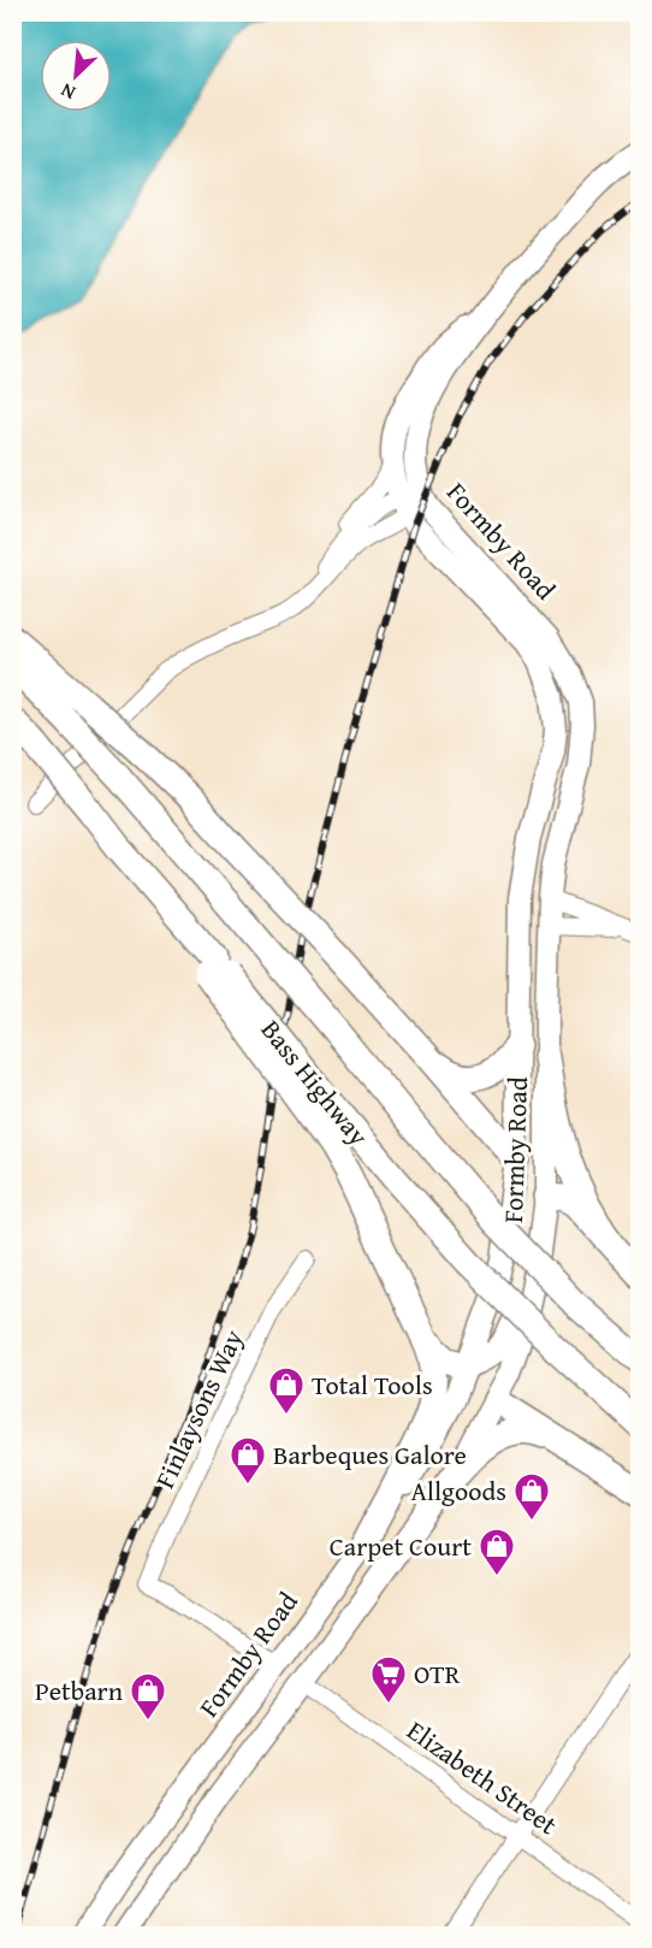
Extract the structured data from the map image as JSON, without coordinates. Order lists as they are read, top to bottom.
{
  "streets": {
    "highway": ["Bass Highway"],
    "main road": ["Formby Road", "Elizabeth Street"],
    "street": ["Finlaysons Way"]
  },
  "crossings": [
    ["Formby Road", "Elizabeth Street"],
    ["Finlaysons Way", "Elizabeth Street"]
  ],
  "places": {
    "shop": [
      "Total Tools",
      "Barbeques Galore",
      "Allgoods",
      "Carpet Court",
      "Petbarn"
    ],
    "supermarket": ["OTR"]
  },
  "north": "bottom left"
}
